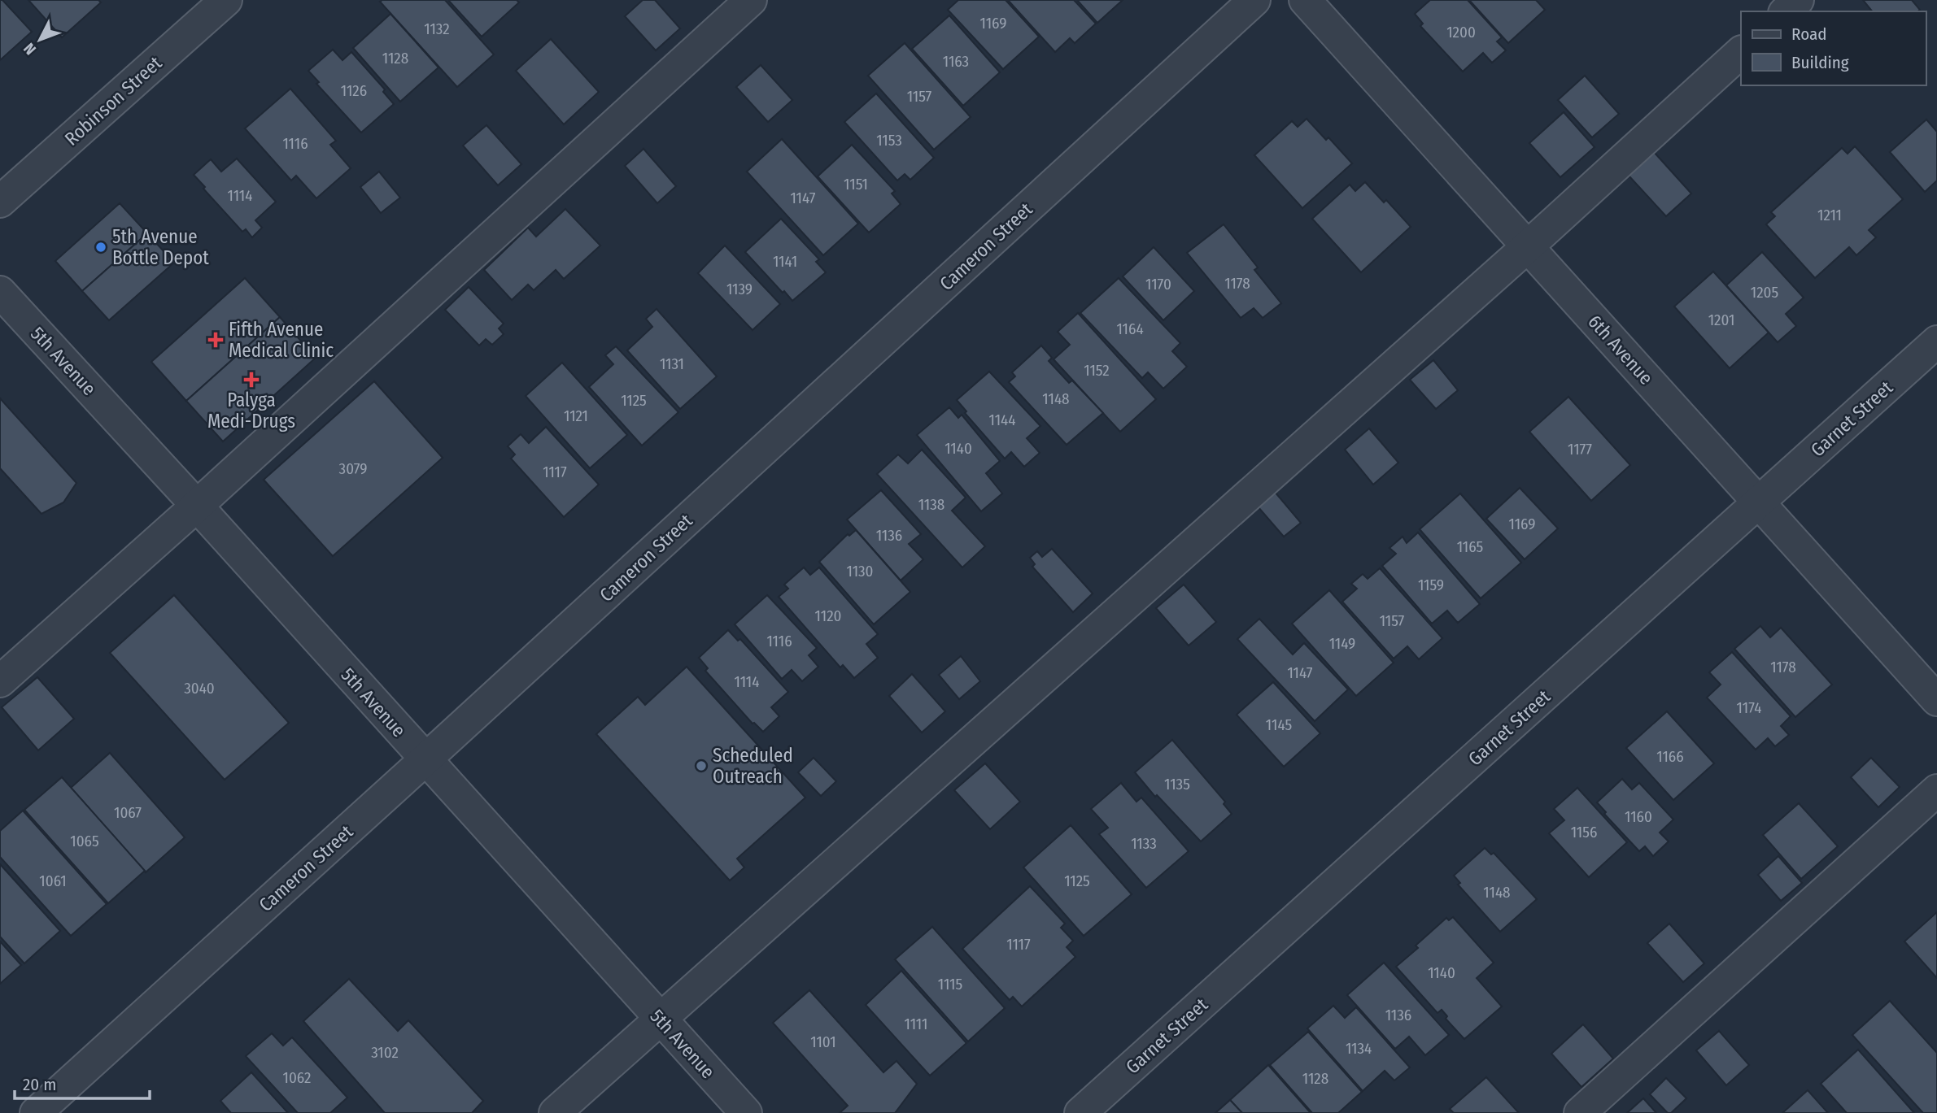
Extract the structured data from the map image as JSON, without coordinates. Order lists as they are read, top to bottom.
{
  "streets": {
    "street": [
      "Robinson Street",
      "Cameron Street",
      "6th Avenue",
      "5th Avenue",
      "Garnet Street"
    ]
  },
  "crossings": [
    ["Cameron Street", "5th Avenue"],
    ["6th Avenue", "Garnet Street"]
  ],
  "places": {
    "other": ["5th Avenue Bottle Depot", "Scheduled Outreach"],
    "health": ["Fifth Avenue Medical Clinic", "Palyga Medi-Drugs"]
  },
  "house_numbers": [
    "1169",
    "1132",
    "1200",
    "1128",
    "1163",
    "1126",
    "1157",
    "1153",
    "1116",
    "1151",
    "1114",
    "1147",
    "1211",
    "1141",
    "1178",
    "1170",
    "1139",
    "1205",
    "1201",
    "1164",
    "1131",
    "1152",
    "1148",
    "1125",
    "1121",
    "1144",
    "1140",
    "1177",
    "3079",
    "1117",
    "1138",
    "1169",
    "1136",
    "1165",
    "1130",
    "1159",
    "1120",
    "1157",
    "1116",
    "1149",
    "1178",
    "1147",
    "1114",
    "3040",
    "1174",
    "1145",
    "1166",
    "1135",
    "1067",
    "1160",
    "1156",
    "1065",
    "1133",
    "1061",
    "1125",
    "1148",
    "1117",
    "1140",
    "1115",
    "1136",
    "1111",
    "1101",
    "1134",
    "3102",
    "1062",
    "1128"
  ],
  "legend": ["Road", "Building"],
  "scale_bar": "20 m",
  "north": "bottom left"
}
